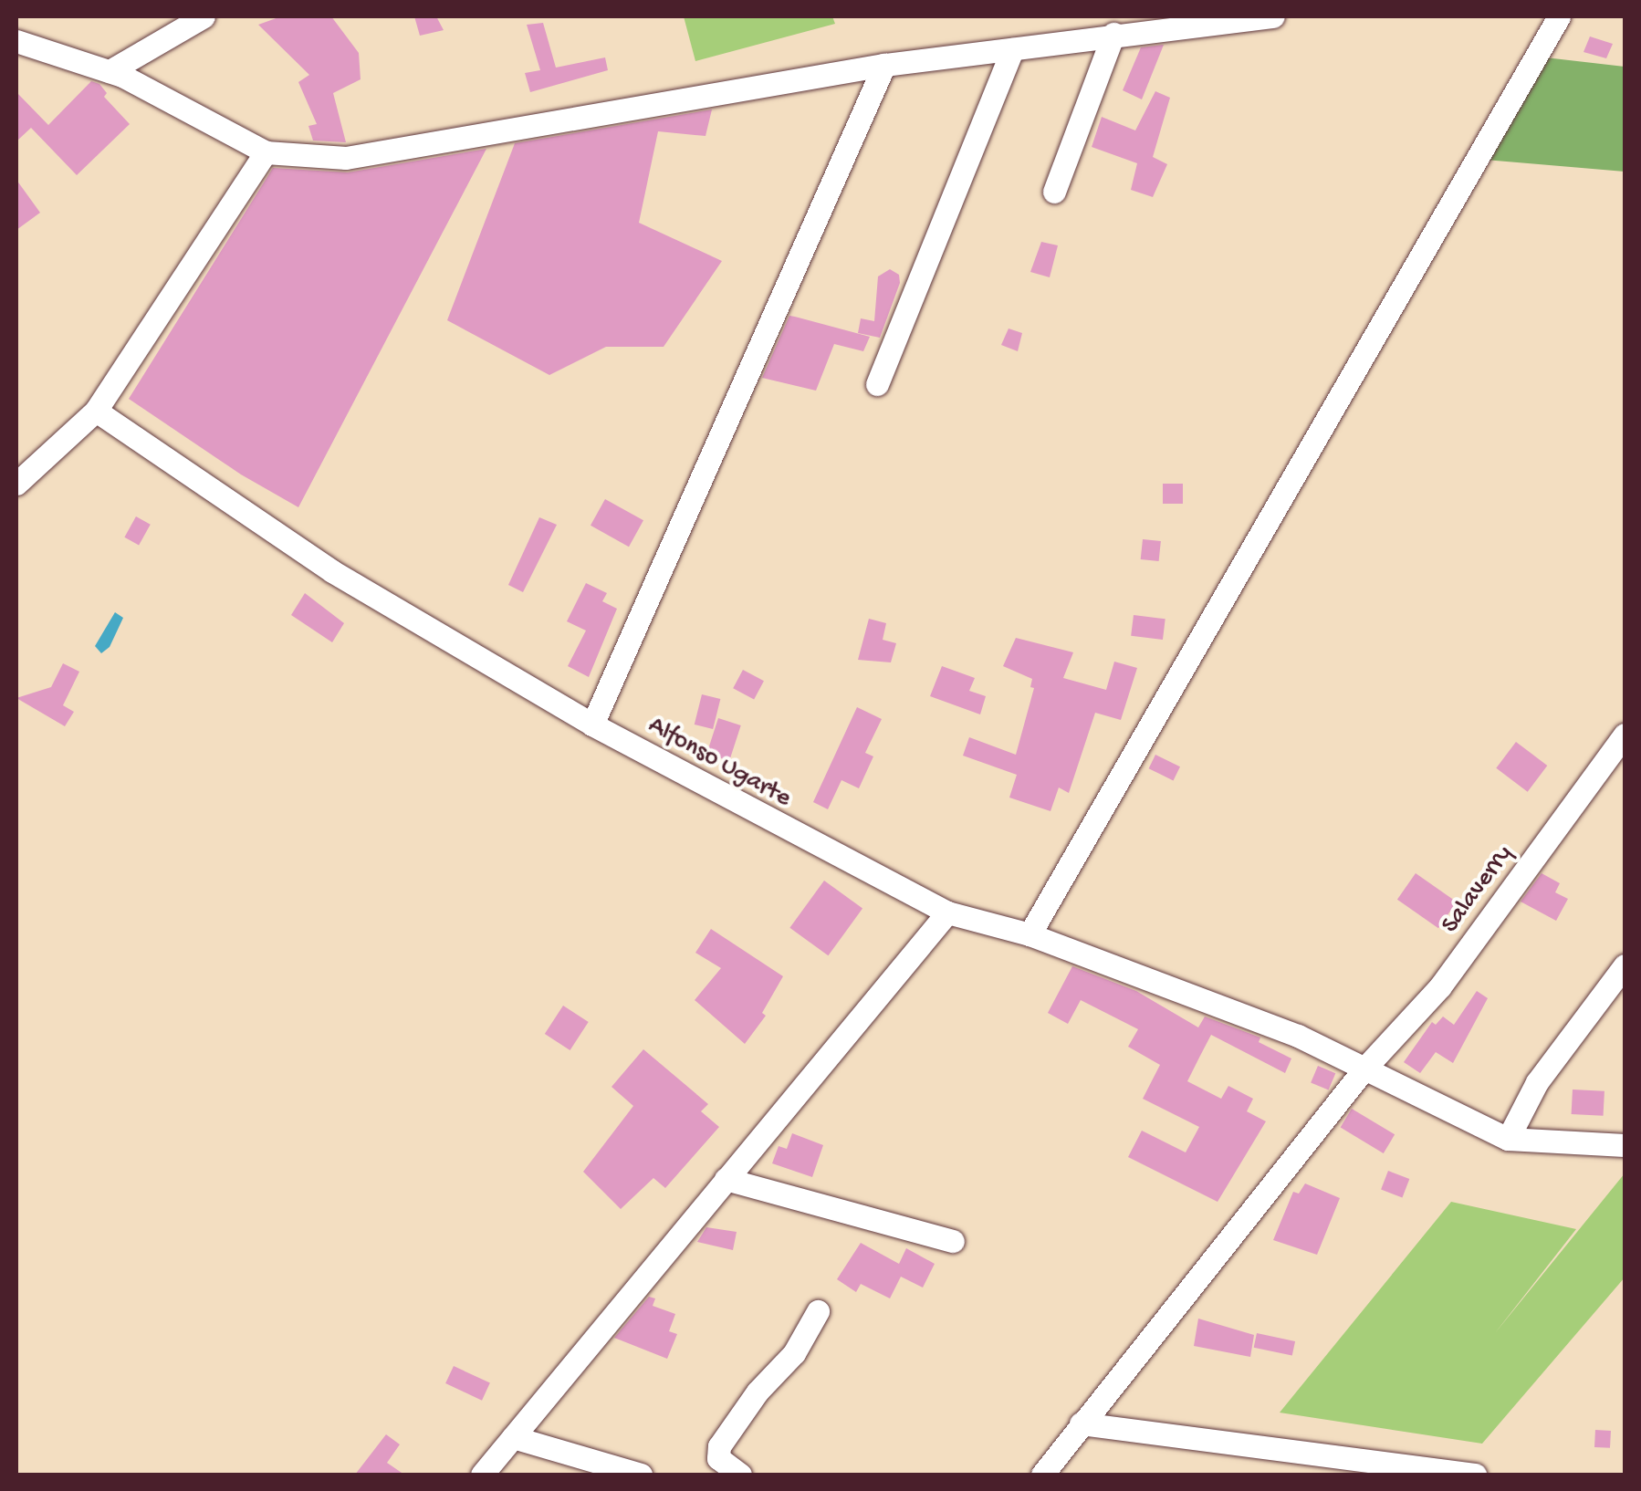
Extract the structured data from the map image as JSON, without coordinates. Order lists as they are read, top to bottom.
{
  "streets": {
    "street": ["Alfonso Ugarte", "Salaverry"]
  },
  "crossings": [
    ["Alfonso Ugarte", "Salaverry"]
  ]
}
